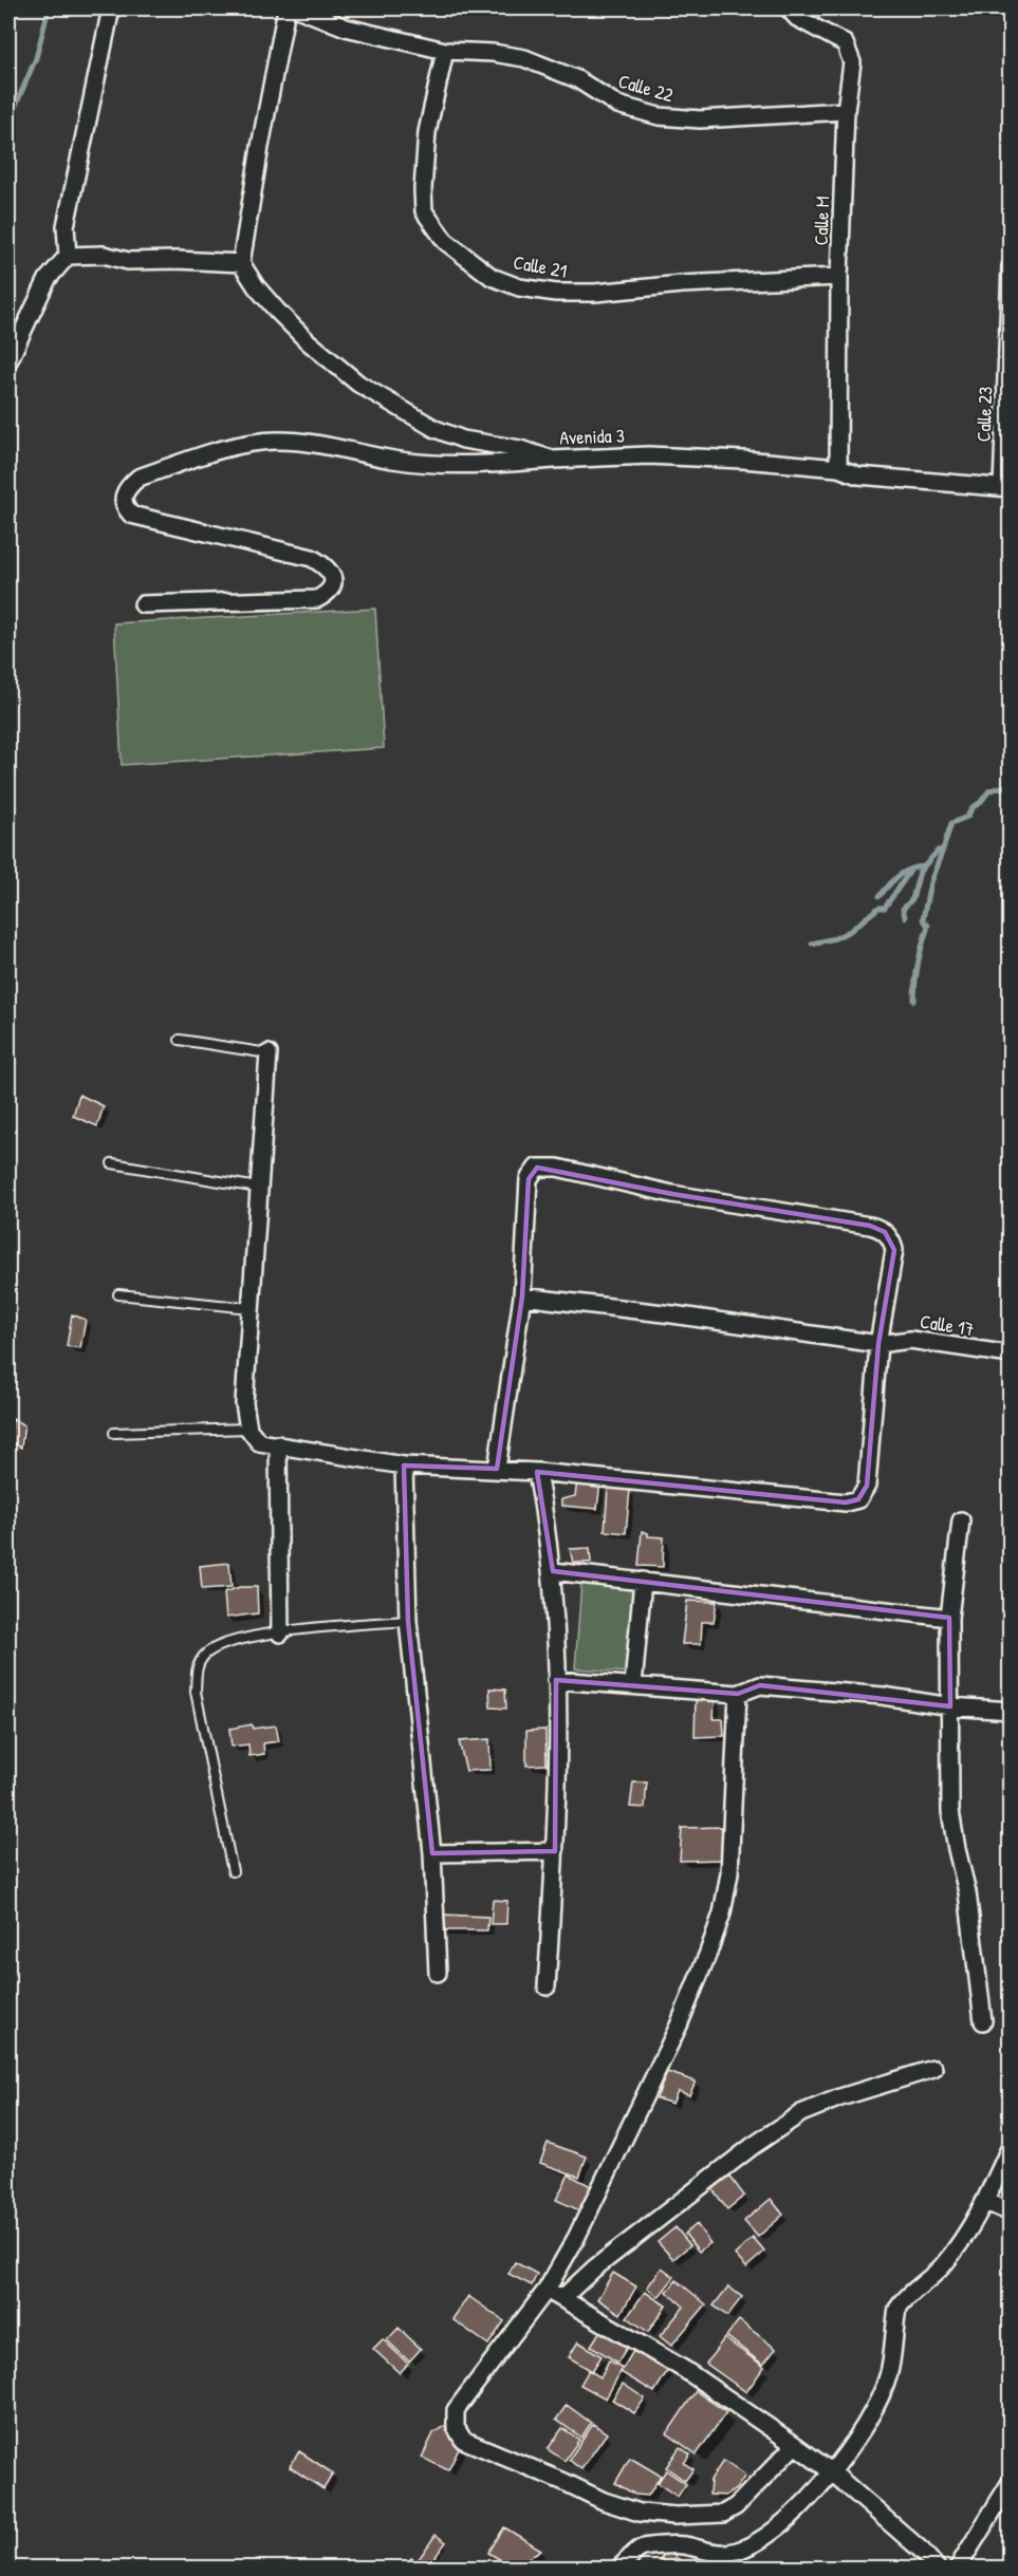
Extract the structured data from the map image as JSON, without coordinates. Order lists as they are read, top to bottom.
{
  "streets": {
    "street": [
      "Calle 22",
      "Calle M",
      "Calle 21",
      "Calle 23",
      "Avenida 3",
      "Calle 17"
    ]
  },
  "crossings": [
    ["Calle 22", "Calle M"],
    ["Calle 22", "Calle 21"],
    ["Calle M", "Calle 21"],
    ["Calle M", "Avenida 3"],
    ["Calle 23", "Avenida 3"]
  ]
}
